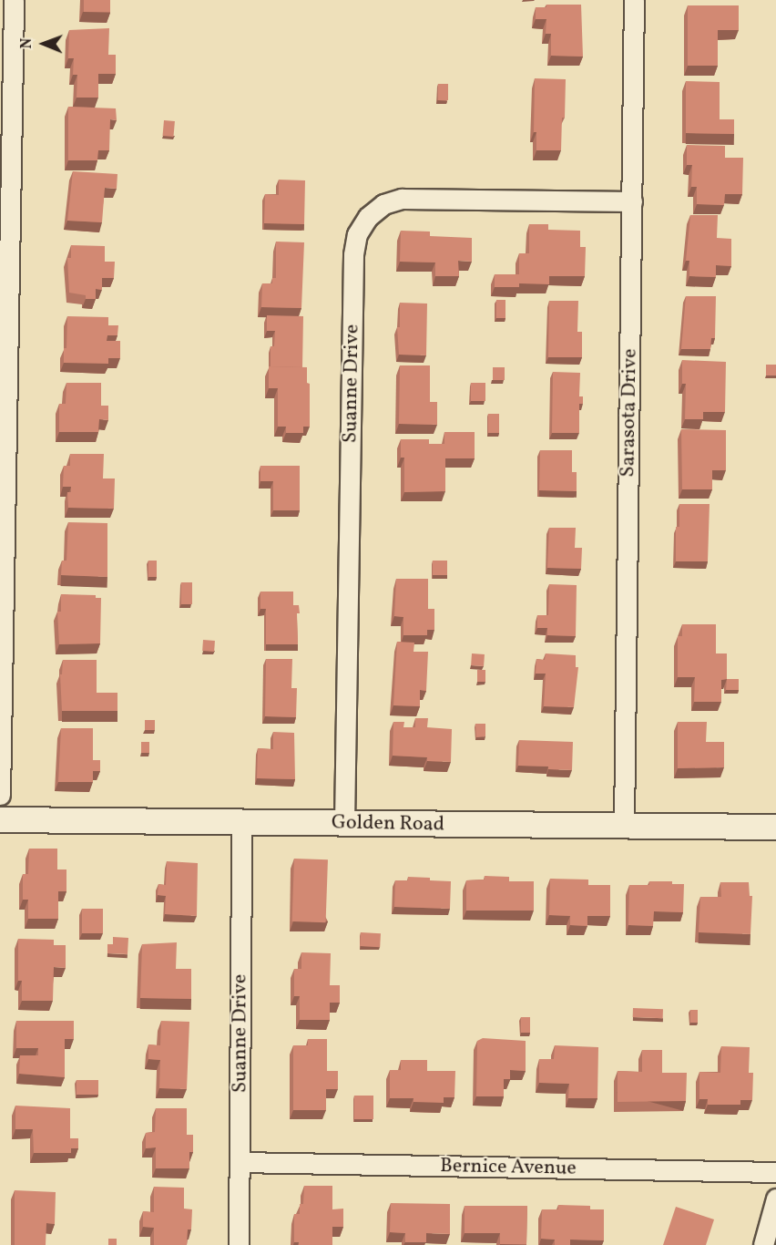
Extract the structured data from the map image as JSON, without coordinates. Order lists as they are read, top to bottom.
{
  "streets": {
    "street": [
      "Suanne Drive",
      "Sarasota Drive",
      "Golden Road",
      "Bernice Avenue"
    ]
  },
  "crossings": [
    ["Suanne Drive", "Sarasota Drive"],
    ["Suanne Drive", "Golden Road"],
    ["Suanne Drive", "Bernice Avenue"],
    ["Sarasota Drive", "Golden Road"]
  ],
  "north": "left"
}
